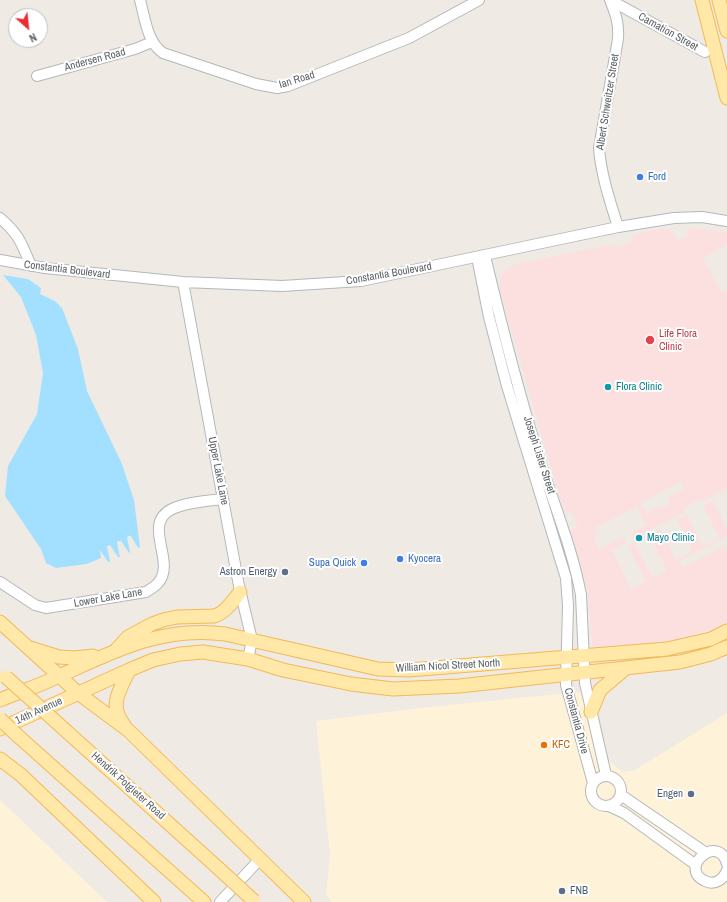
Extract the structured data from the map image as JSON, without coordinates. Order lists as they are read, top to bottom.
{
  "streets": {
    "main road": ["William Nicol Street North", "14th Avenue", "Hendrik Potgieter Road"],
    "street": [
      "Carnation Street",
      "Andersen Road",
      "Ian Road",
      "Albert Schweitzer Street",
      "Constantia Boulevard",
      "Joseph Lister Street",
      "Upper Lake Lane",
      "Lower Lake Lane",
      "Constantia Drive"
    ]
  },
  "crossings": [
    ["Carnation Street", "Albert Schweitzer Street"],
    ["Andersen Road", "Ian Road"],
    ["Albert Schweitzer Street", "Constantia Boulevard"],
    ["Constantia Boulevard", "Joseph Lister Street"],
    ["Constantia Boulevard", "Upper Lake Lane"],
    ["Joseph Lister Street", "William Nicol Street North"],
    ["Joseph Lister Street", "Constantia Drive"],
    ["Upper Lake Lane", "Lower Lake Lane"],
    ["Upper Lake Lane", "William Nicol Street North"],
    ["William Nicol Street North", "14th Avenue"],
    ["William Nicol Street North", "Constantia Drive"]
  ],
  "places": [
    "Ford",
    "Life Flora Clinic",
    "Flora Clinic",
    "Mayo Clinic",
    "Kyocera",
    "Supa Quick",
    "Astron Energy",
    "KFC",
    "Engen",
    "FNB"
  ],
  "north": "bottom right"
}
